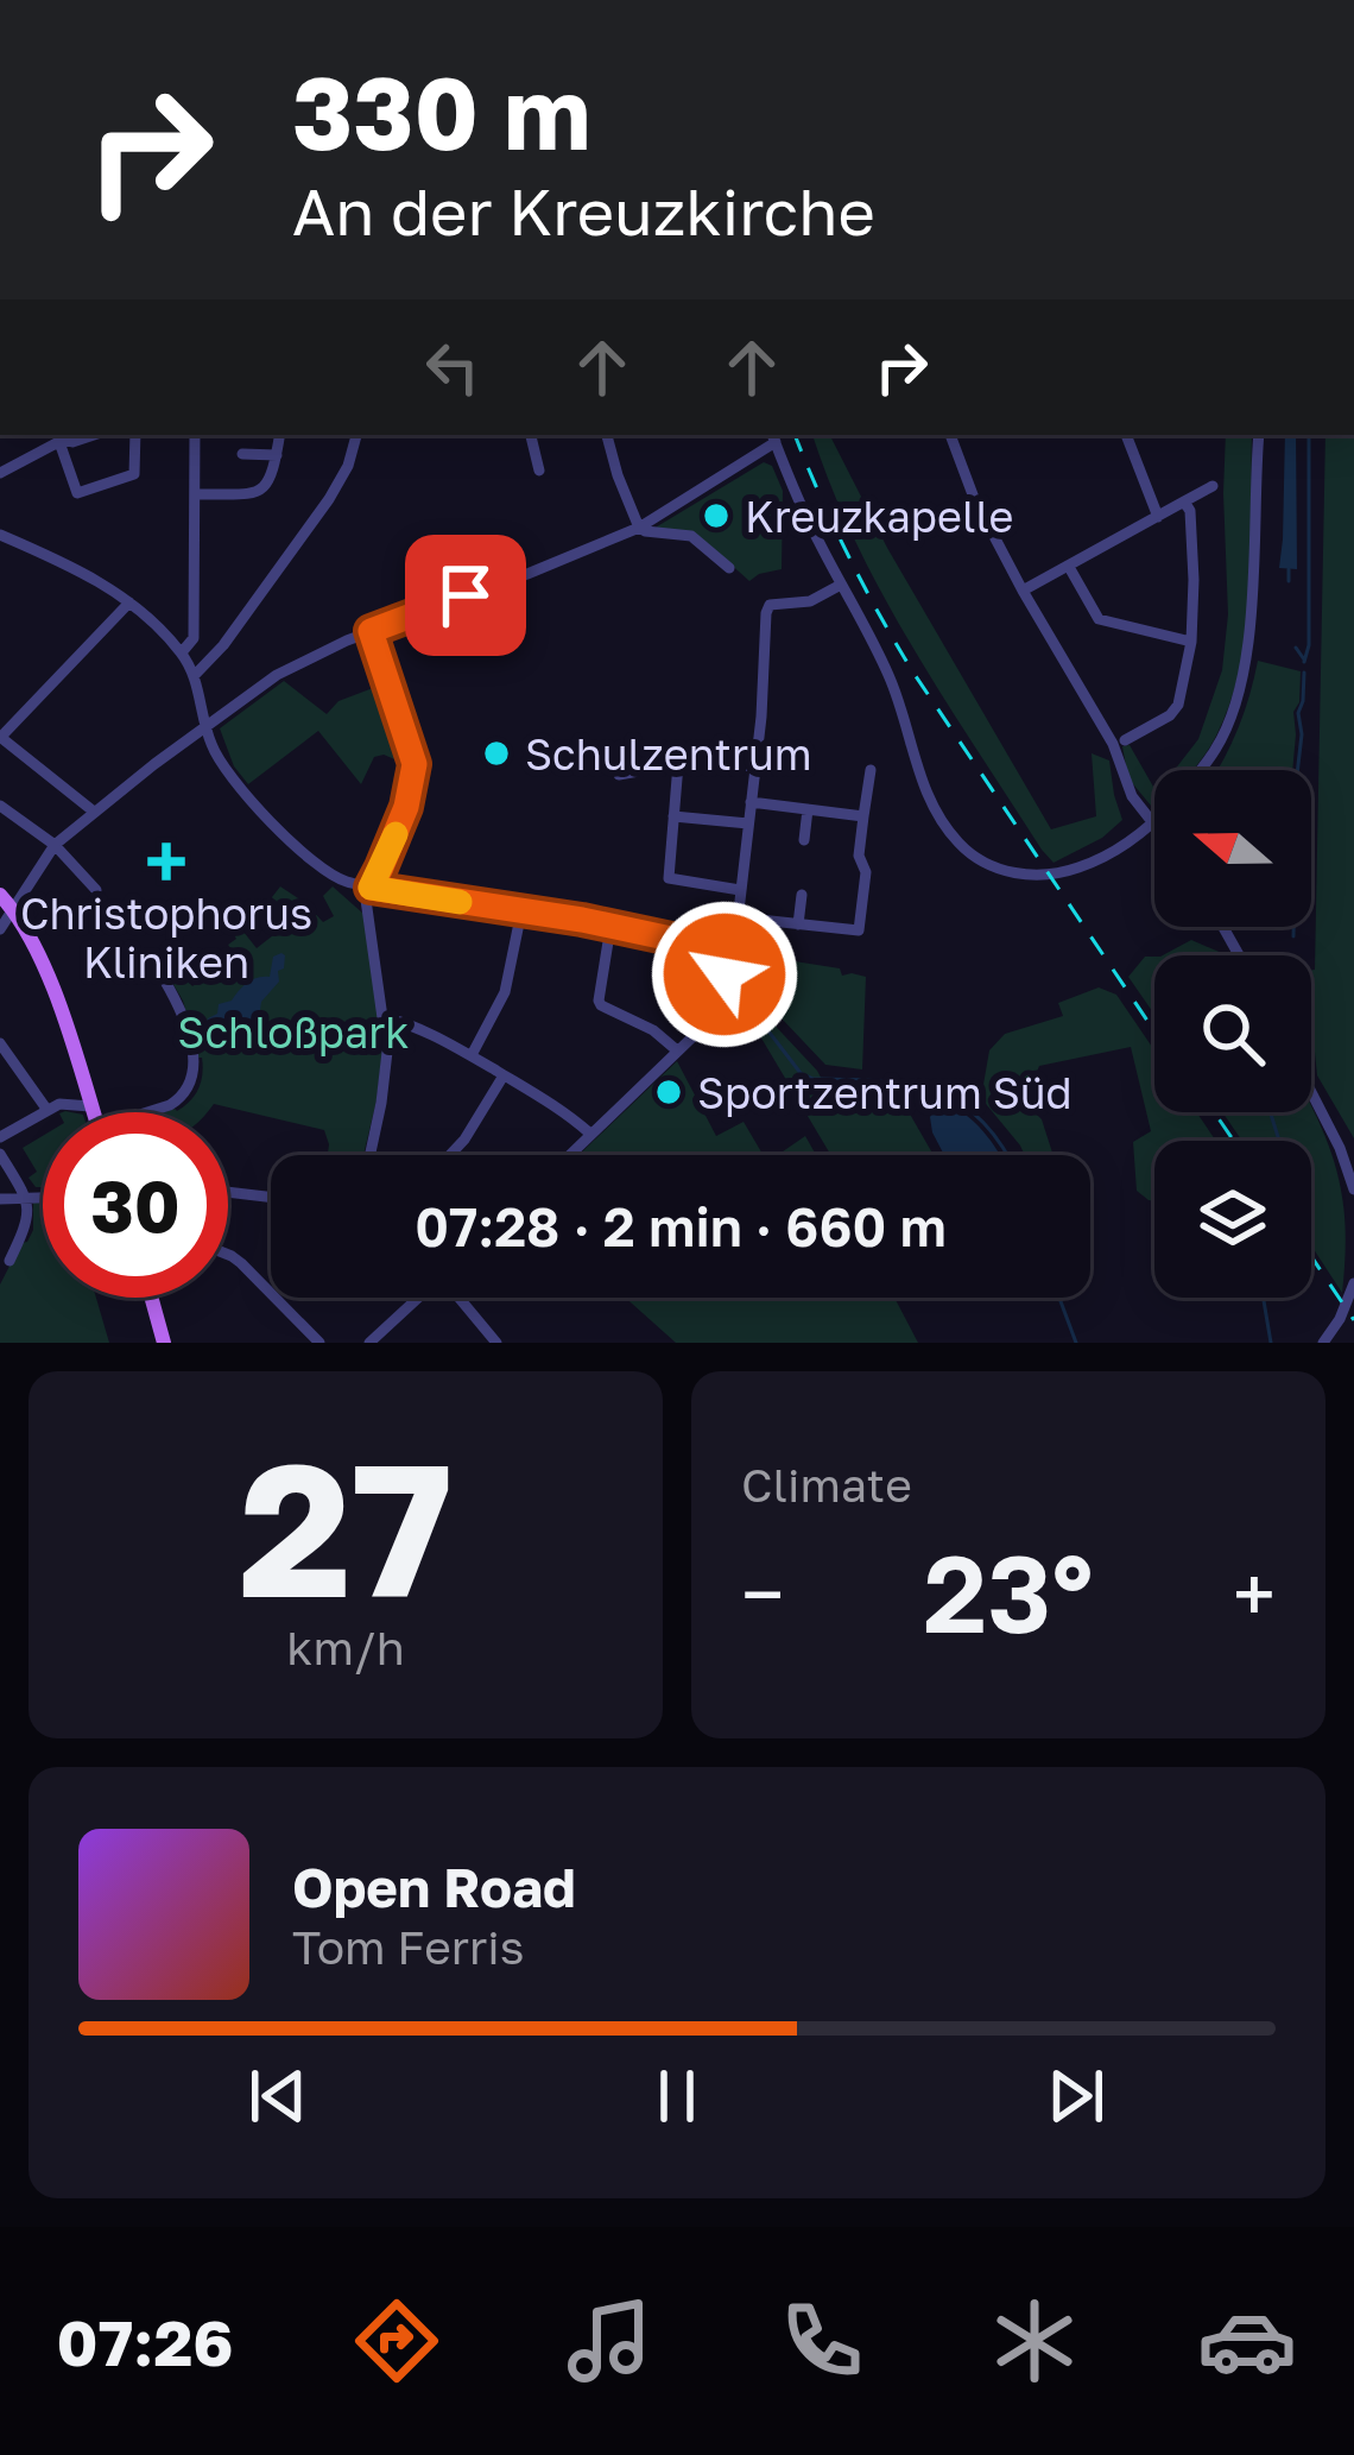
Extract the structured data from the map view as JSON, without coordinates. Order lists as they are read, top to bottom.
{
  "parks": ["Schloßpark"],
  "places": {
    "other": ["Kreuzkapelle", "Schulzentrum", "Sportzentrum Süd"],
    "health": ["Christophorus Kliniken"]
  },
  "north": "left",
  "page": {
    "turn": ["330 m", "An der Kreuzkirche"],
    "limit": "30",
    "trip": "07:28 · 2 min · 660 m",
    "tile": [
      ["27", "km/h"],
      "Climate"
    ],
    "heat": ["−", "23°", "+"],
    "song": ["Open Road", "Tom Ferris"],
    "tabs": "07:26"
  }
}
